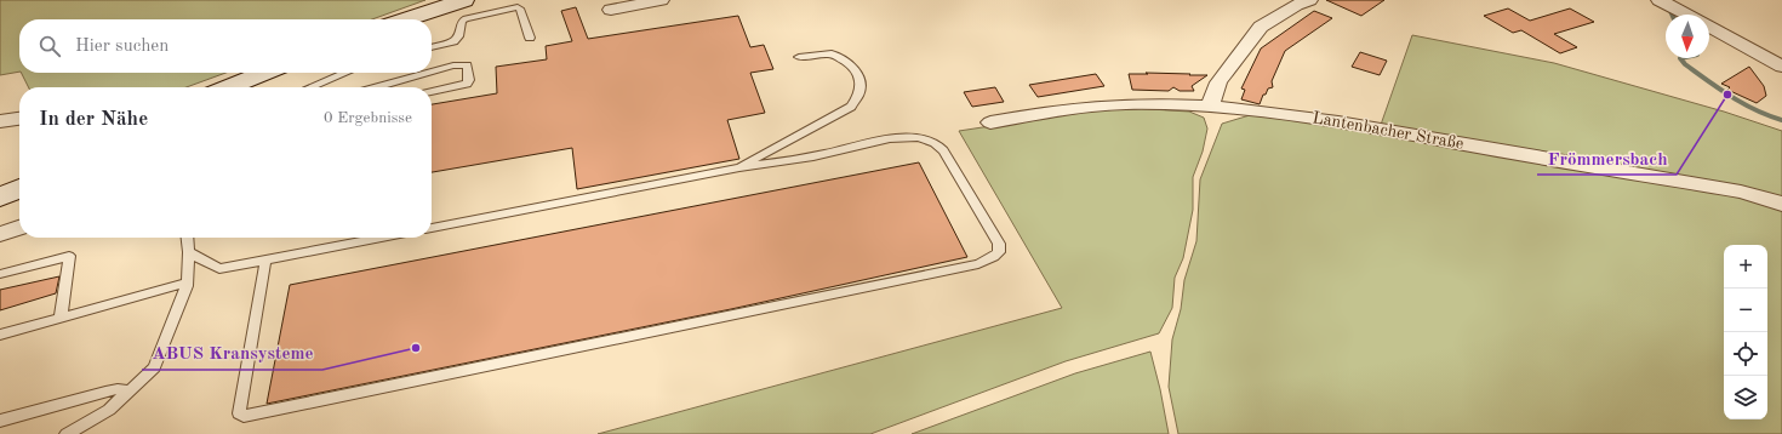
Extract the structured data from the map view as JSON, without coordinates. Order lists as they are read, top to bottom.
{
  "streets": {
    "street": ["Lantenbacher Straße"]
  },
  "places": ["Frömmersbach", "ABUS Kransysteme"],
  "north": "bottom",
  "page": {
    "search": "Hier suchen",
    "heading": ["In der Nähe", "0 Ergebnisse"],
    "map_buttons": ["+", "−"]
  }
}
